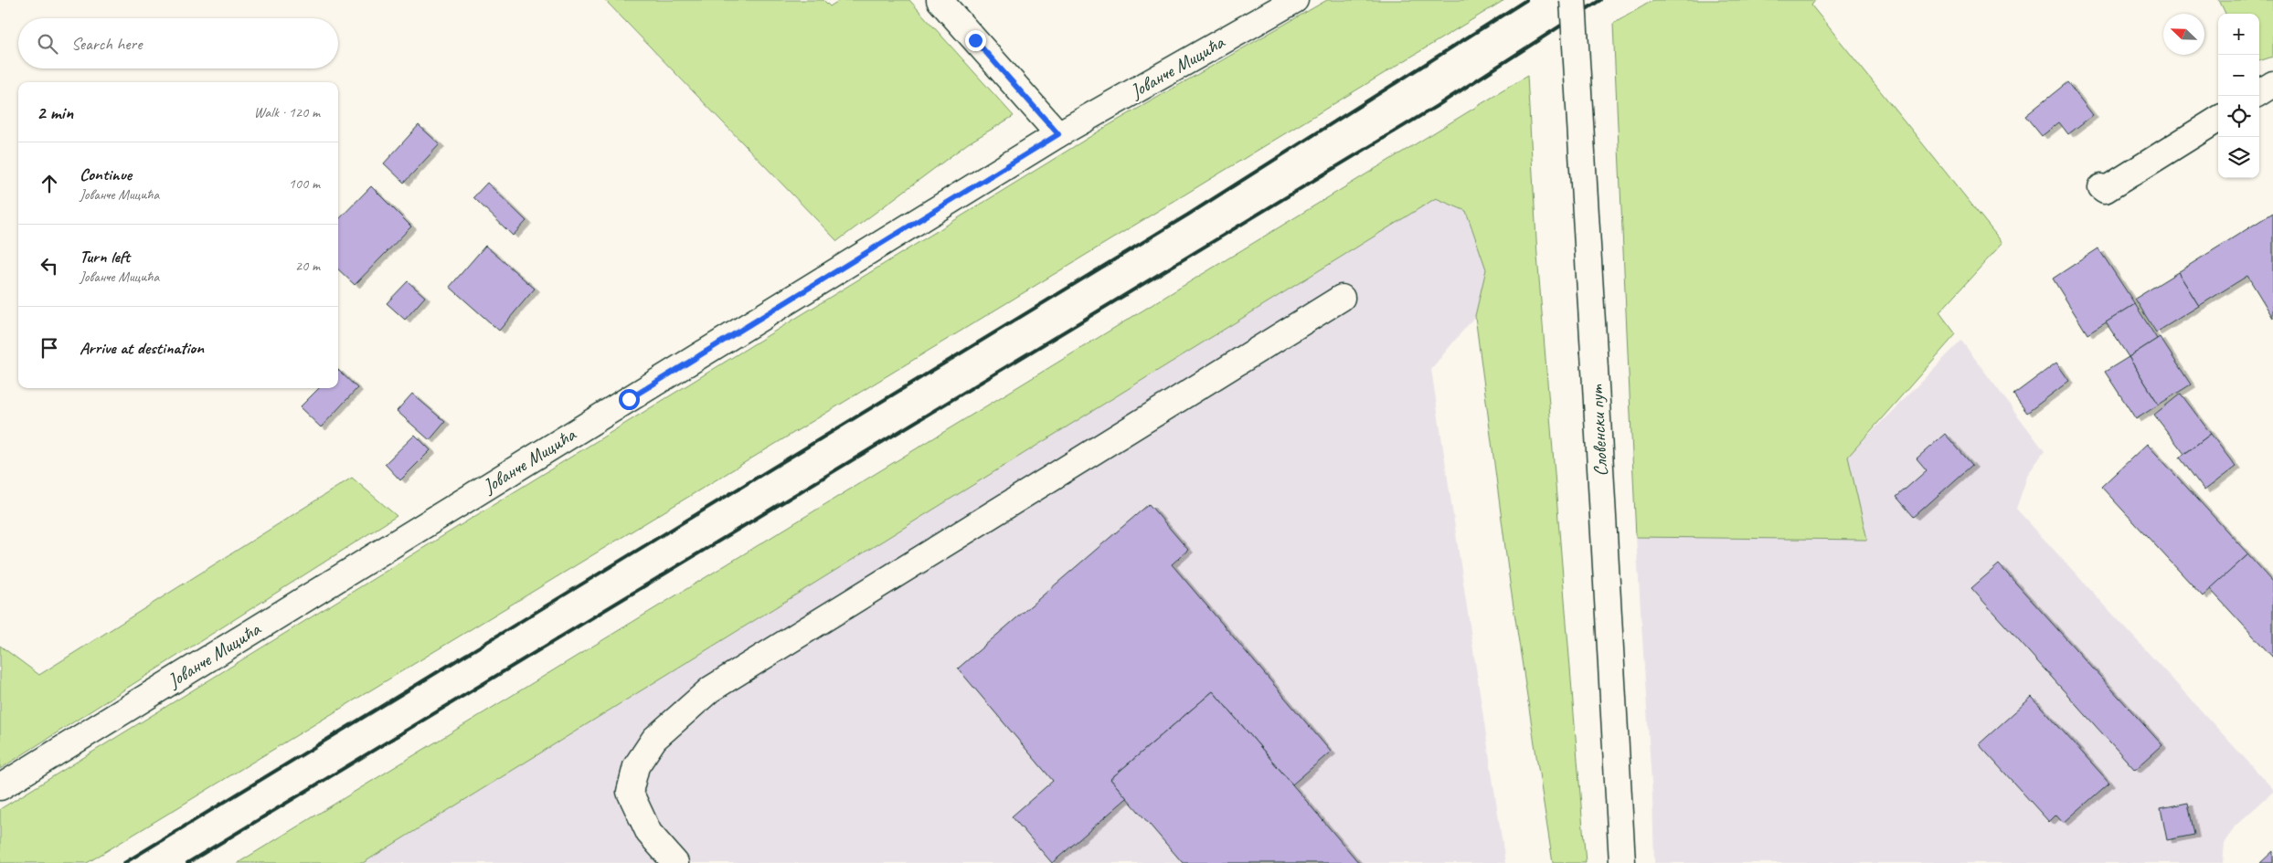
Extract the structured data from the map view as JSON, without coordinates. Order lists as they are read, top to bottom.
{
  "streets": {
    "street": ["Јованче Мицића", "Словенски пут"]
  },
  "north": "top left",
  "page": {
    "map_buttons": ["+", "−"],
    "search": "Search here",
    "heading": ["2 min", "Walk · 120 m"],
    "list": [
      ["Continue", "Јованче Мицића", "100 m"],
      ["Turn left", "Јованче Мицића", "20 m"],
      "Arrive at destination"
    ]
  }
}
